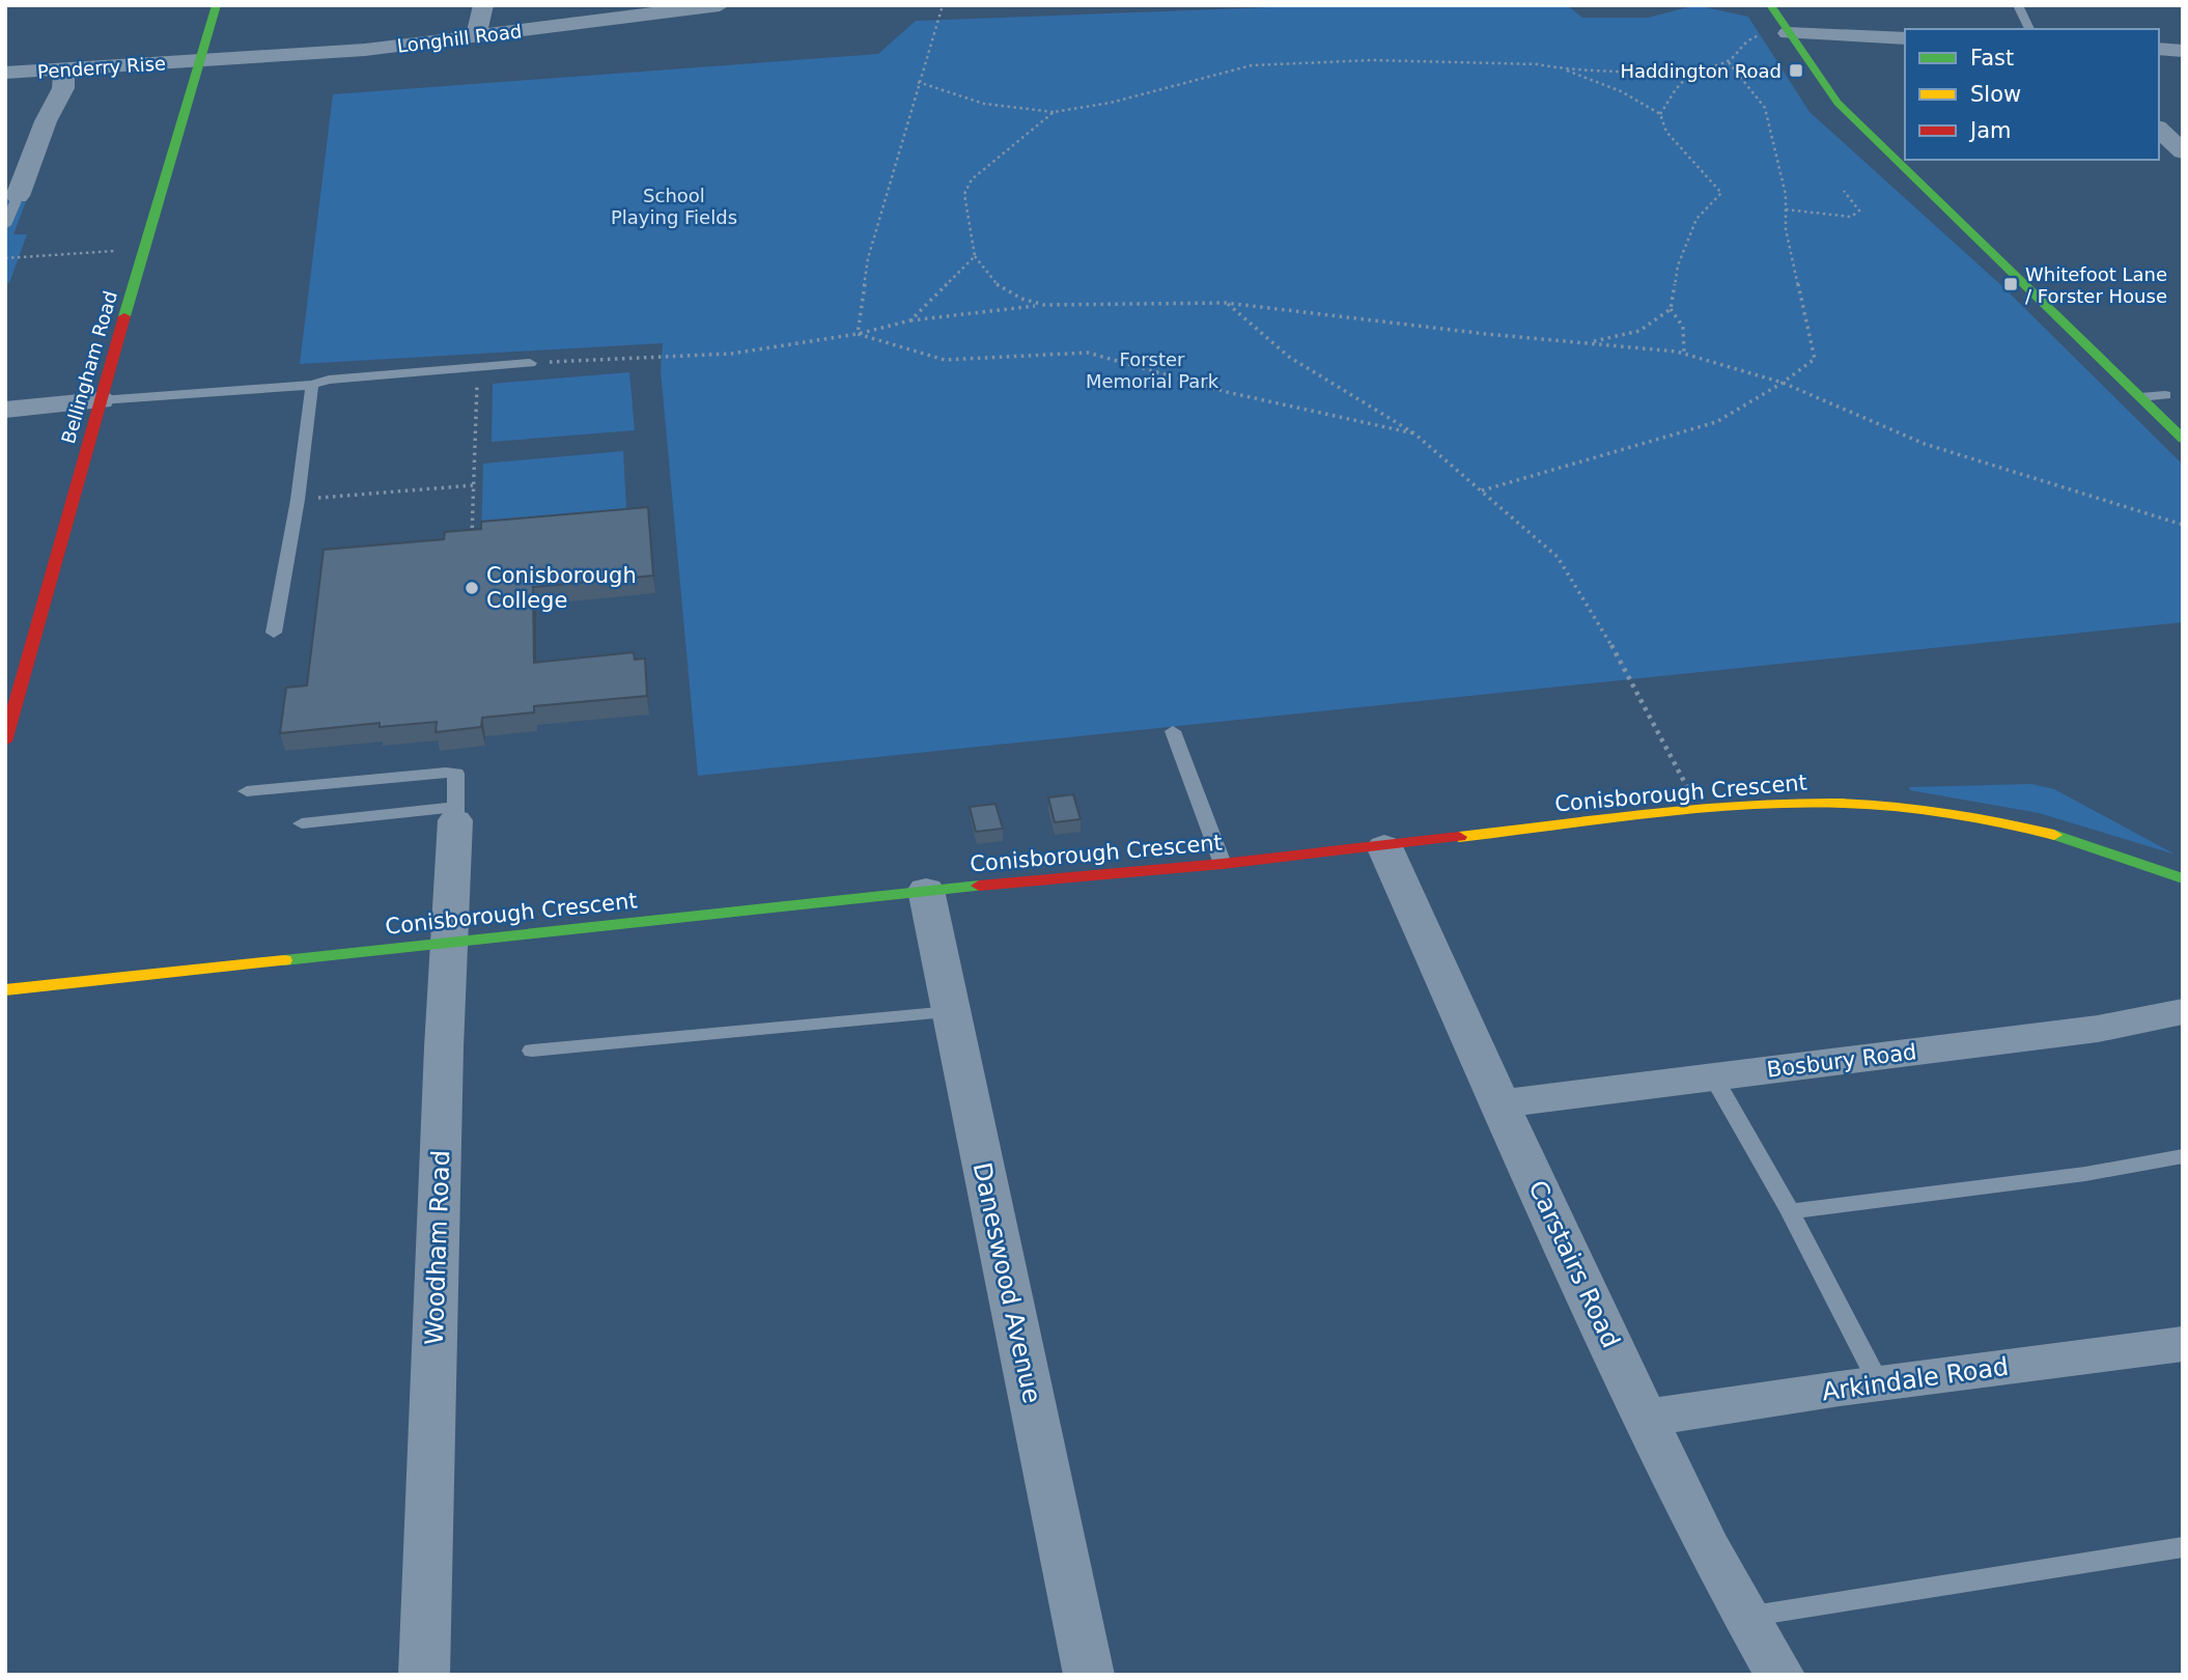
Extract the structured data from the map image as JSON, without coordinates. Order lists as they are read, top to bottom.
{
  "streets": {
    "street": [
      "Longhill Road",
      "Penderry Rise",
      "Bellingham Road",
      "Conisborough Crescent",
      "Bosbury Road",
      "Woodham Road",
      "Carstairs Road",
      "Daneswood Avenue",
      "Arkindale Road"
    ]
  },
  "crossings": [
    ["Longhill Road", "Penderry Rise"],
    ["Longhill Road", "Bellingham Road"],
    ["Penderry Rise", "Bellingham Road"],
    ["Conisborough Crescent", "Woodham Road"],
    ["Conisborough Crescent", "Carstairs Road"],
    ["Conisborough Crescent", "Daneswood Avenue"],
    ["Bosbury Road", "Carstairs Road"],
    ["Carstairs Road", "Arkindale Road"]
  ],
  "parks": ["School Playing Fields", "Forster Memorial Park"],
  "places": {
    "transit": ["Haddington Road", "Whitefoot Lane / Forster House"],
    "other": ["Conisborough College"]
  },
  "legend": ["Fast", "Slow", "Jam"]
}
